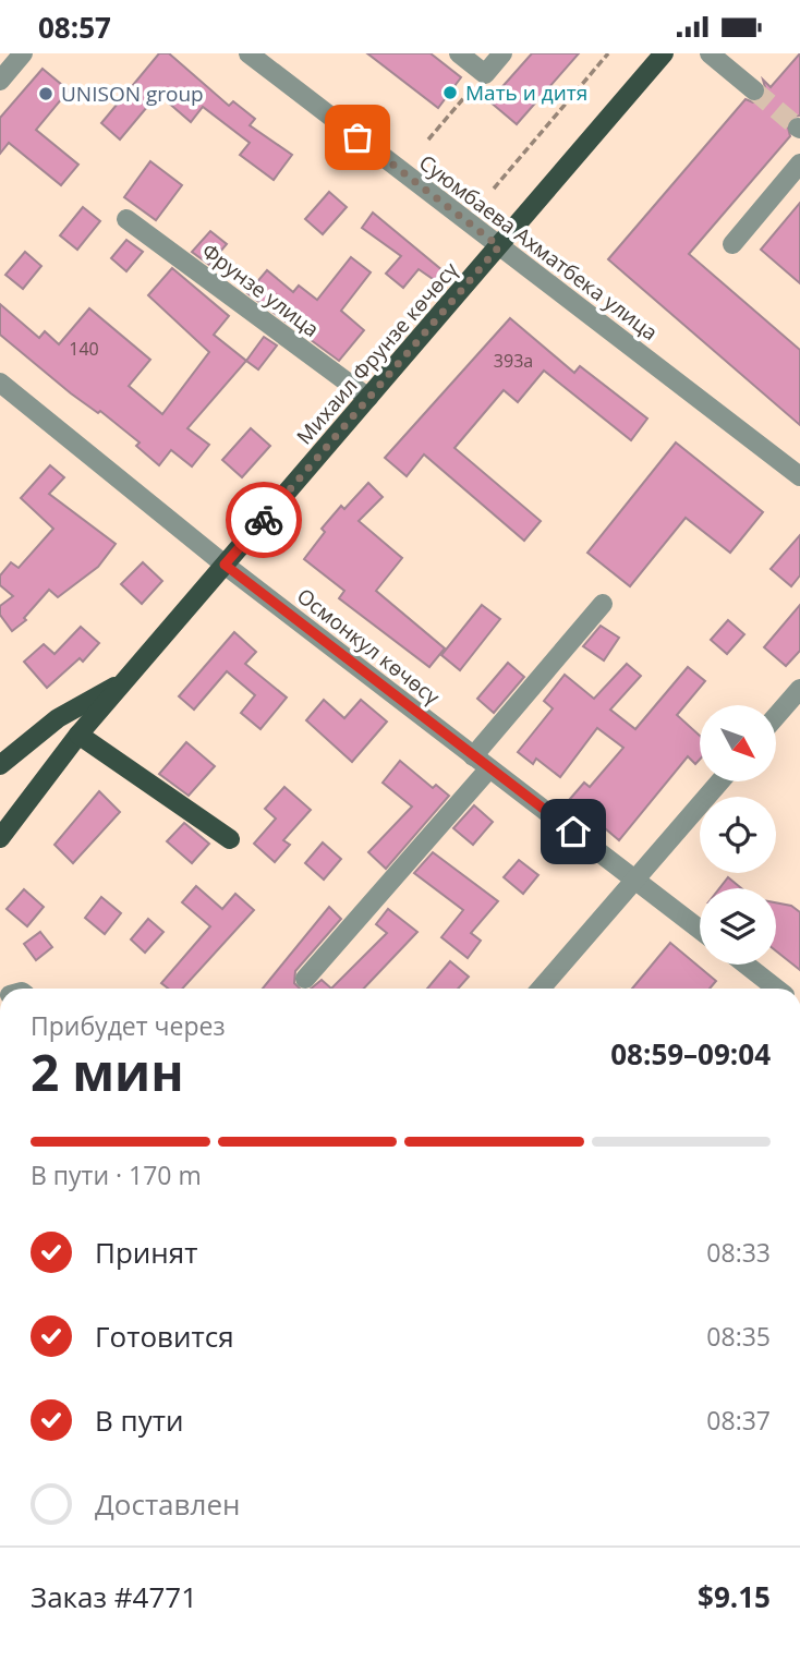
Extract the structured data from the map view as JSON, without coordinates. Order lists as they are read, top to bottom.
{
  "streets": {
    "main road": ["Михаил Фрунзе көчөсү"],
    "street": ["Суюмбаева Ахматбека улица", "Фрунзе улица", "Осмонкул көчөсү"]
  },
  "crossings": [
    ["Суюмбаева Ахматбека улица", "Михаил Фрунзе көчөсү"],
    ["Фрунзе улица", "Михаил Фрунзе көчөсү"],
    ["Михаил Фрунзе көчөсү", "Осмонкул көчөсү"]
  ],
  "places": ["Мать и дитя", "UNISON group"],
  "house_numbers": ["140", "393а"],
  "north": "bottom right",
  "page": {
    "status": "08:57",
    "heading": ["2 мин", "Прибудет через", "08:59–09:04"],
    "panel": ["Заказ #4771", "$9.15"],
    "bar": "В пути · 170 m",
    "list": [
      ["Принят", "08:33"],
      ["Готовится", "08:35"],
      ["В пути", "08:37"],
      "Доставлен"
    ]
  }
}
